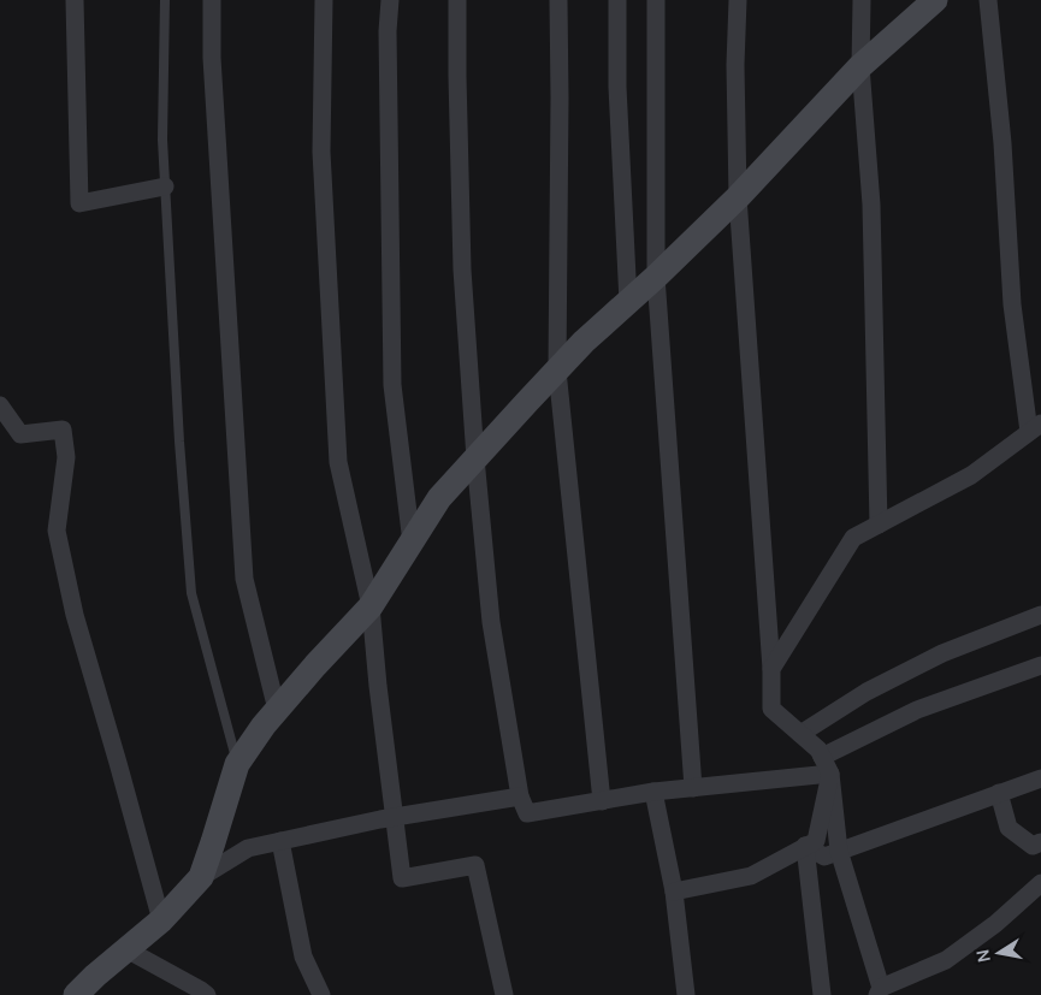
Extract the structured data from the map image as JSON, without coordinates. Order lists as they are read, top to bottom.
{
  "north": "left"
}
